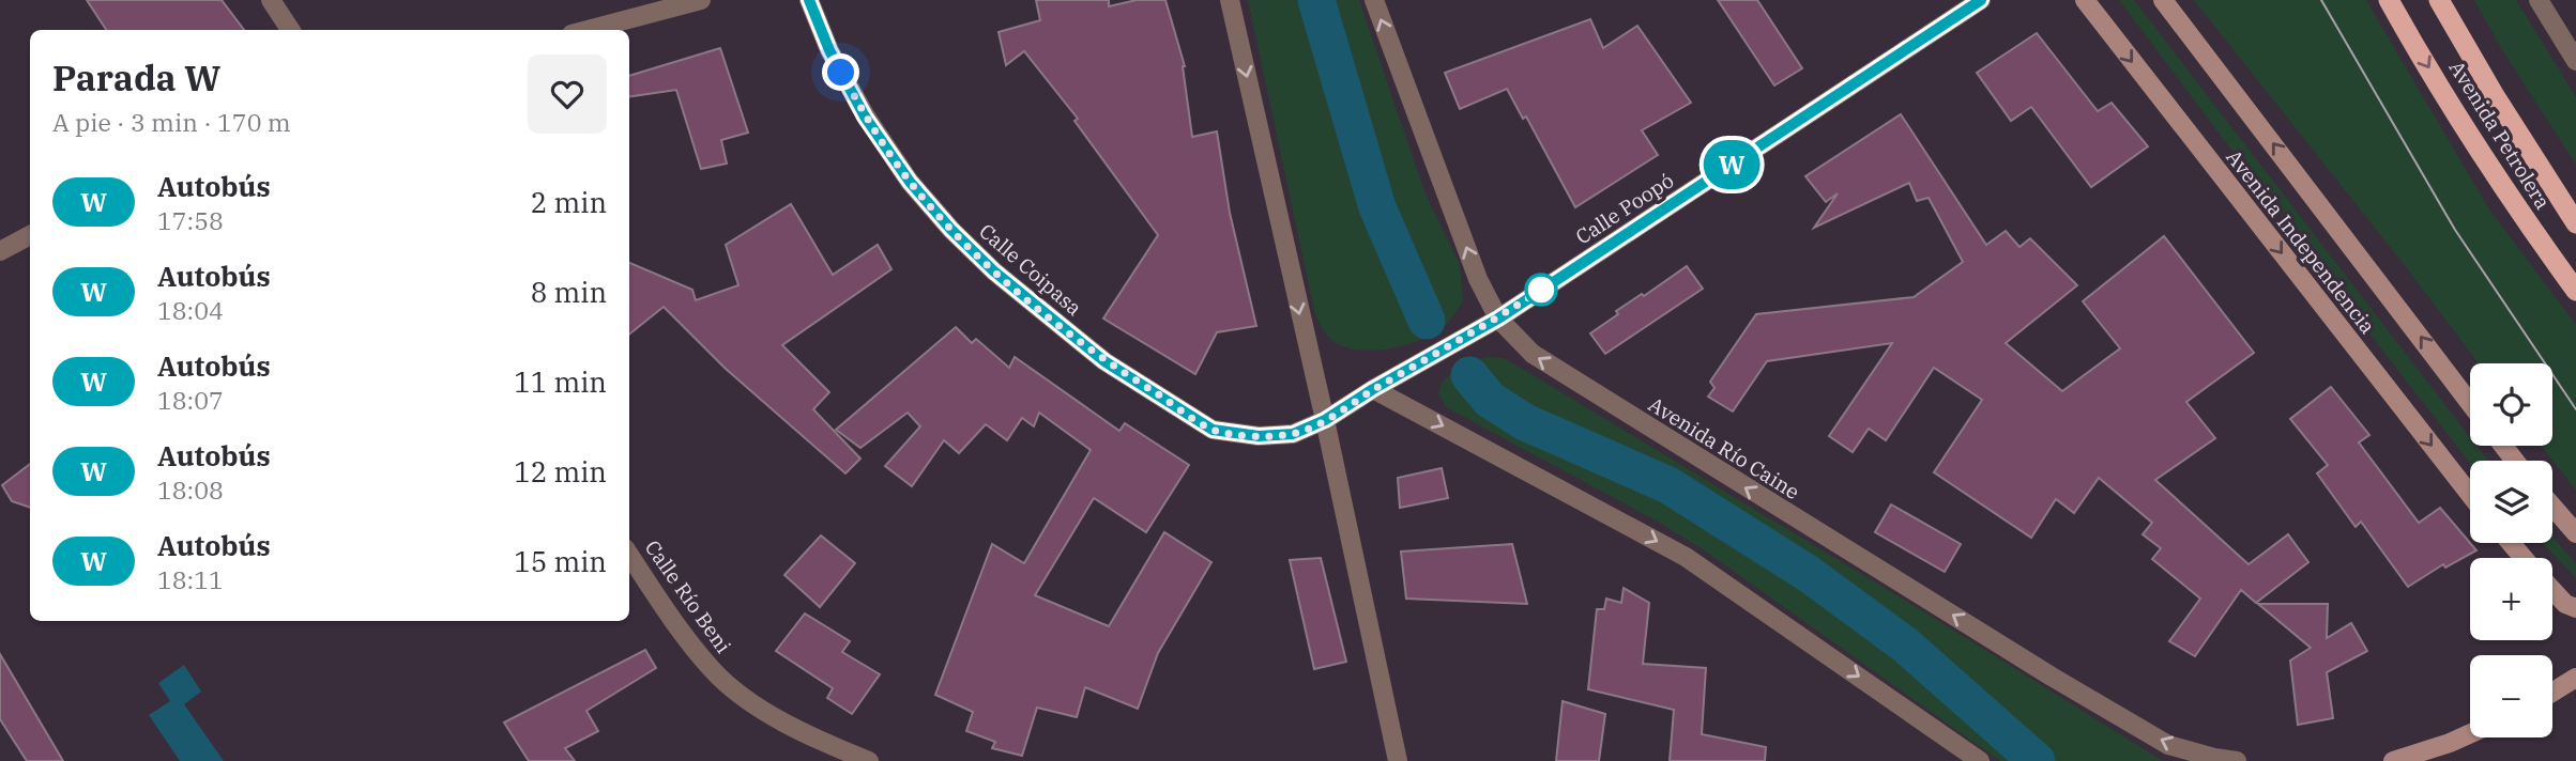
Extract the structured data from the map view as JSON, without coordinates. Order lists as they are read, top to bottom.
{
  "streets": {
    "highway": ["Avenida Petrolera"],
    "main road": ["Avenida Independencia"],
    "street": [
      "Calle Poopó",
      "Calle Coipasa",
      "Avenida Río Caine",
      "Calle Río Beni"
    ]
  },
  "crossings": [
    ["Calle Poopó", "Calle Coipasa"],
    ["Calle Poopó", "Avenida Río Caine"]
  ],
  "lines": ["bus line W"],
  "page": {
    "on_map": "W",
    "heading": ["Parada W", "A pie · 3 min · 170 m"],
    "list": [
      {
        "mark": "W",
        "name": "Autobús",
        "note": "17:58",
        "value": "2 min"
      },
      {
        "mark": "W",
        "name": "Autobús",
        "note": "18:04",
        "value": "8 min"
      },
      {
        "mark": "W",
        "name": "Autobús",
        "note": "18:07",
        "value": "11 min"
      },
      {
        "mark": "W",
        "name": "Autobús",
        "note": "18:08",
        "value": "12 min"
      },
      {
        "mark": "W",
        "name": "Autobús",
        "note": "18:11",
        "value": "15 min"
      }
    ],
    "map_buttons": ["+", "−"]
  }
}
